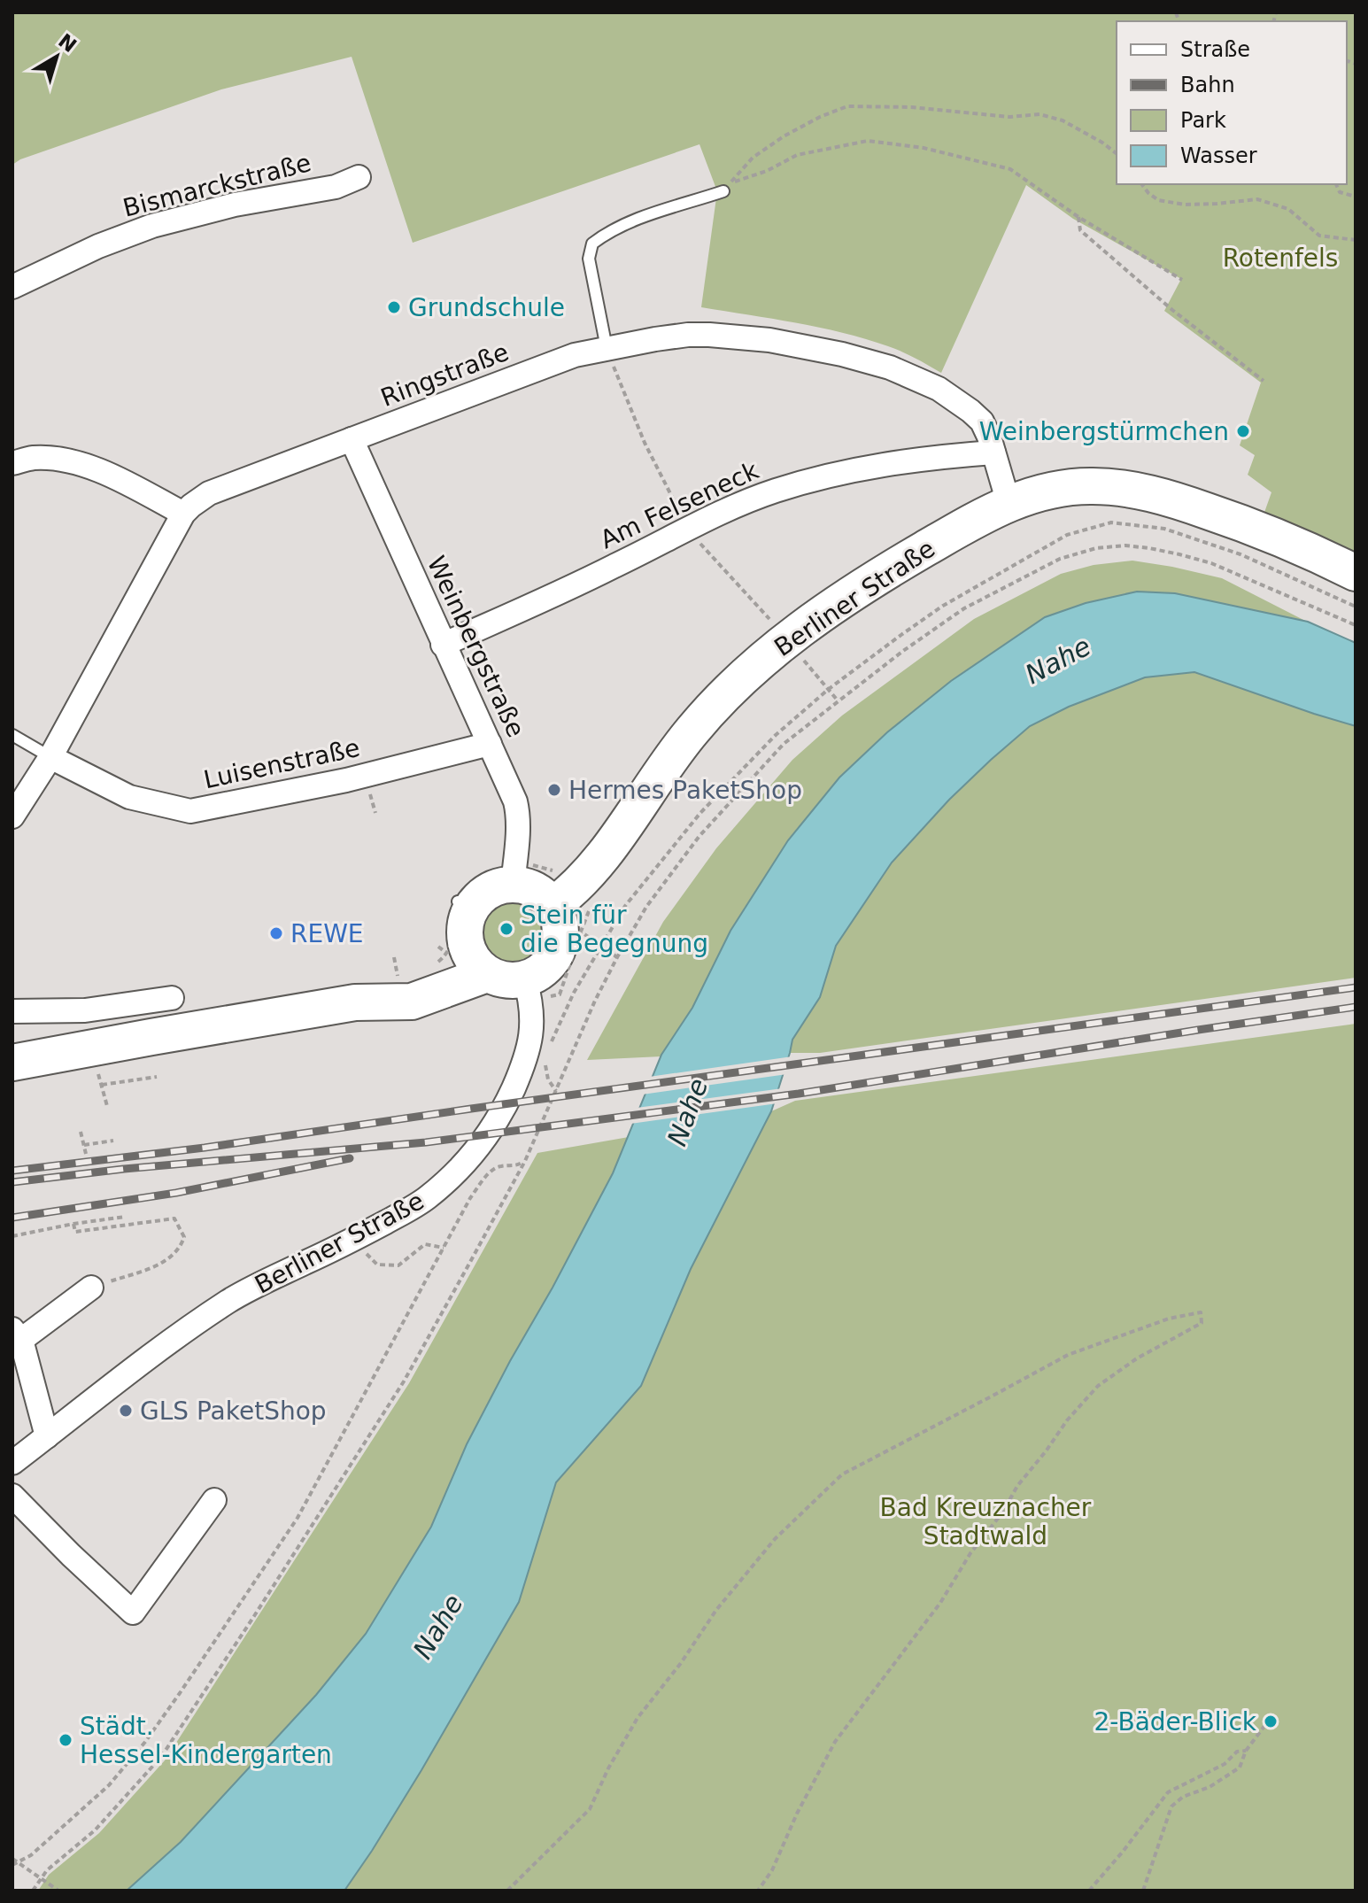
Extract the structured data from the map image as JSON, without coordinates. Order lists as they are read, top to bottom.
{
  "streets": {
    "main road": ["Berliner Straße"],
    "street": [
      "Bismarckstraße",
      "Ringstraße",
      "Am Felseneck",
      "Weinbergstraße",
      "Luisenstraße"
    ]
  },
  "crossings": [
    ["Ringstraße", "Am Felseneck"],
    ["Ringstraße", "Berliner Straße"],
    ["Ringstraße", "Weinbergstraße"],
    ["Ringstraße", "Luisenstraße"],
    ["Am Felseneck", "Weinbergstraße"],
    ["Berliner Straße", "Weinbergstraße"],
    ["Weinbergstraße", "Luisenstraße"]
  ],
  "water": ["Nahe"],
  "parks": ["Rotenfels", "Bad Kreuznacher Stadtwald"],
  "places": [
    "Grundschule",
    "Weinbergstürmchen",
    "Hermes PaketShop",
    "Stein für die Begegnung",
    "REWE",
    "GLS PaketShop",
    "2-Bäder-Blick",
    "Städt. Hessel-Kindergarten"
  ],
  "legend": [
    "Straße",
    "Bahn",
    "Park",
    "Wasser"
  ],
  "north": "top right"
}
